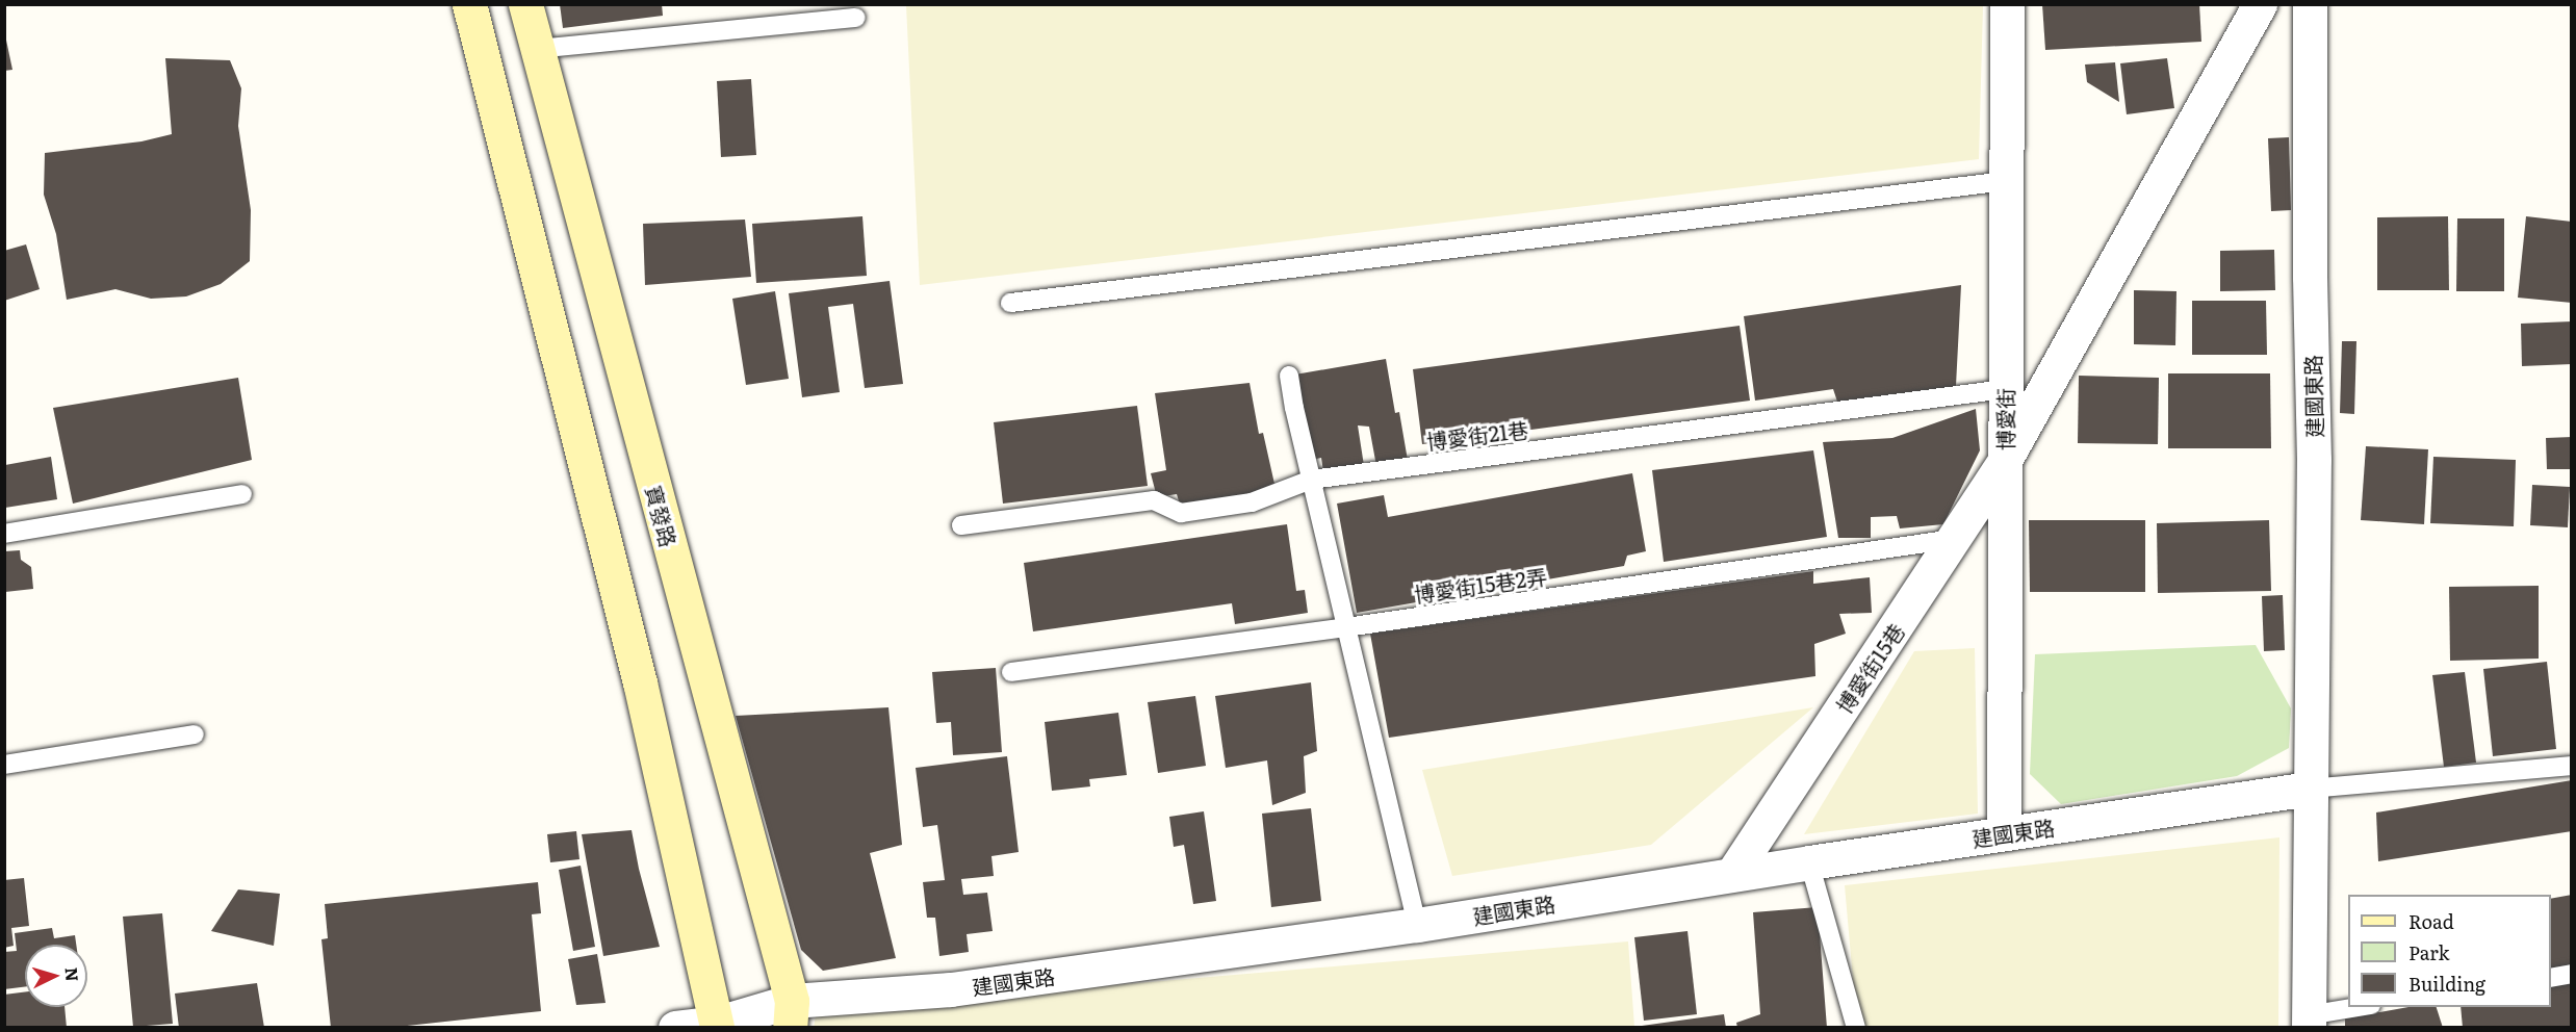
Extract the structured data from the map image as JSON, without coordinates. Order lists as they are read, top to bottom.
{
  "streets": {
    "main road": ["寶發路"],
    "street": ["建國東路", "博愛街", "博愛街15巷"],
    "lane": ["博愛街21巷", "博愛街15巷2弄"]
  },
  "crossings": [
    ["建國東路", "博愛街"],
    ["建國東路", "寶發路"],
    ["建國東路", "博愛街15巷"],
    ["博愛街", "博愛街21巷"],
    ["博愛街", "博愛街15巷"],
    ["博愛街15巷2弄", "博愛街15巷"]
  ],
  "legend": ["Road", "Park", "Building"],
  "north": "right"
}
